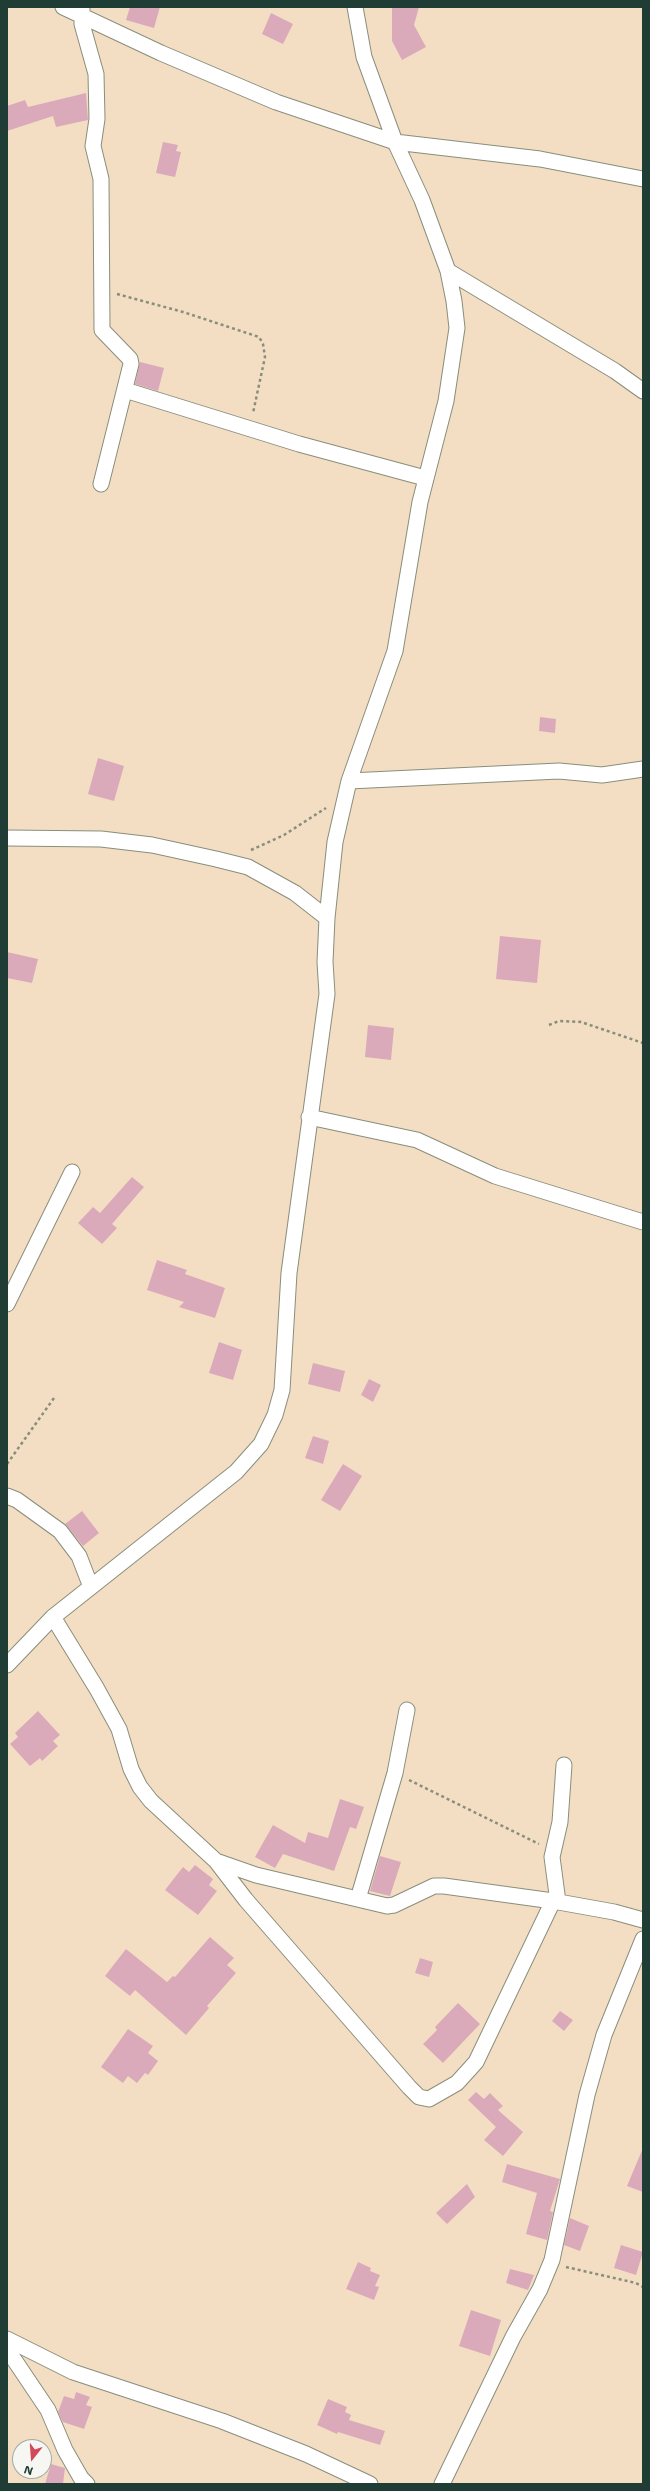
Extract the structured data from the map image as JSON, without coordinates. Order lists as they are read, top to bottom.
{
  "north": "bottom"
}
